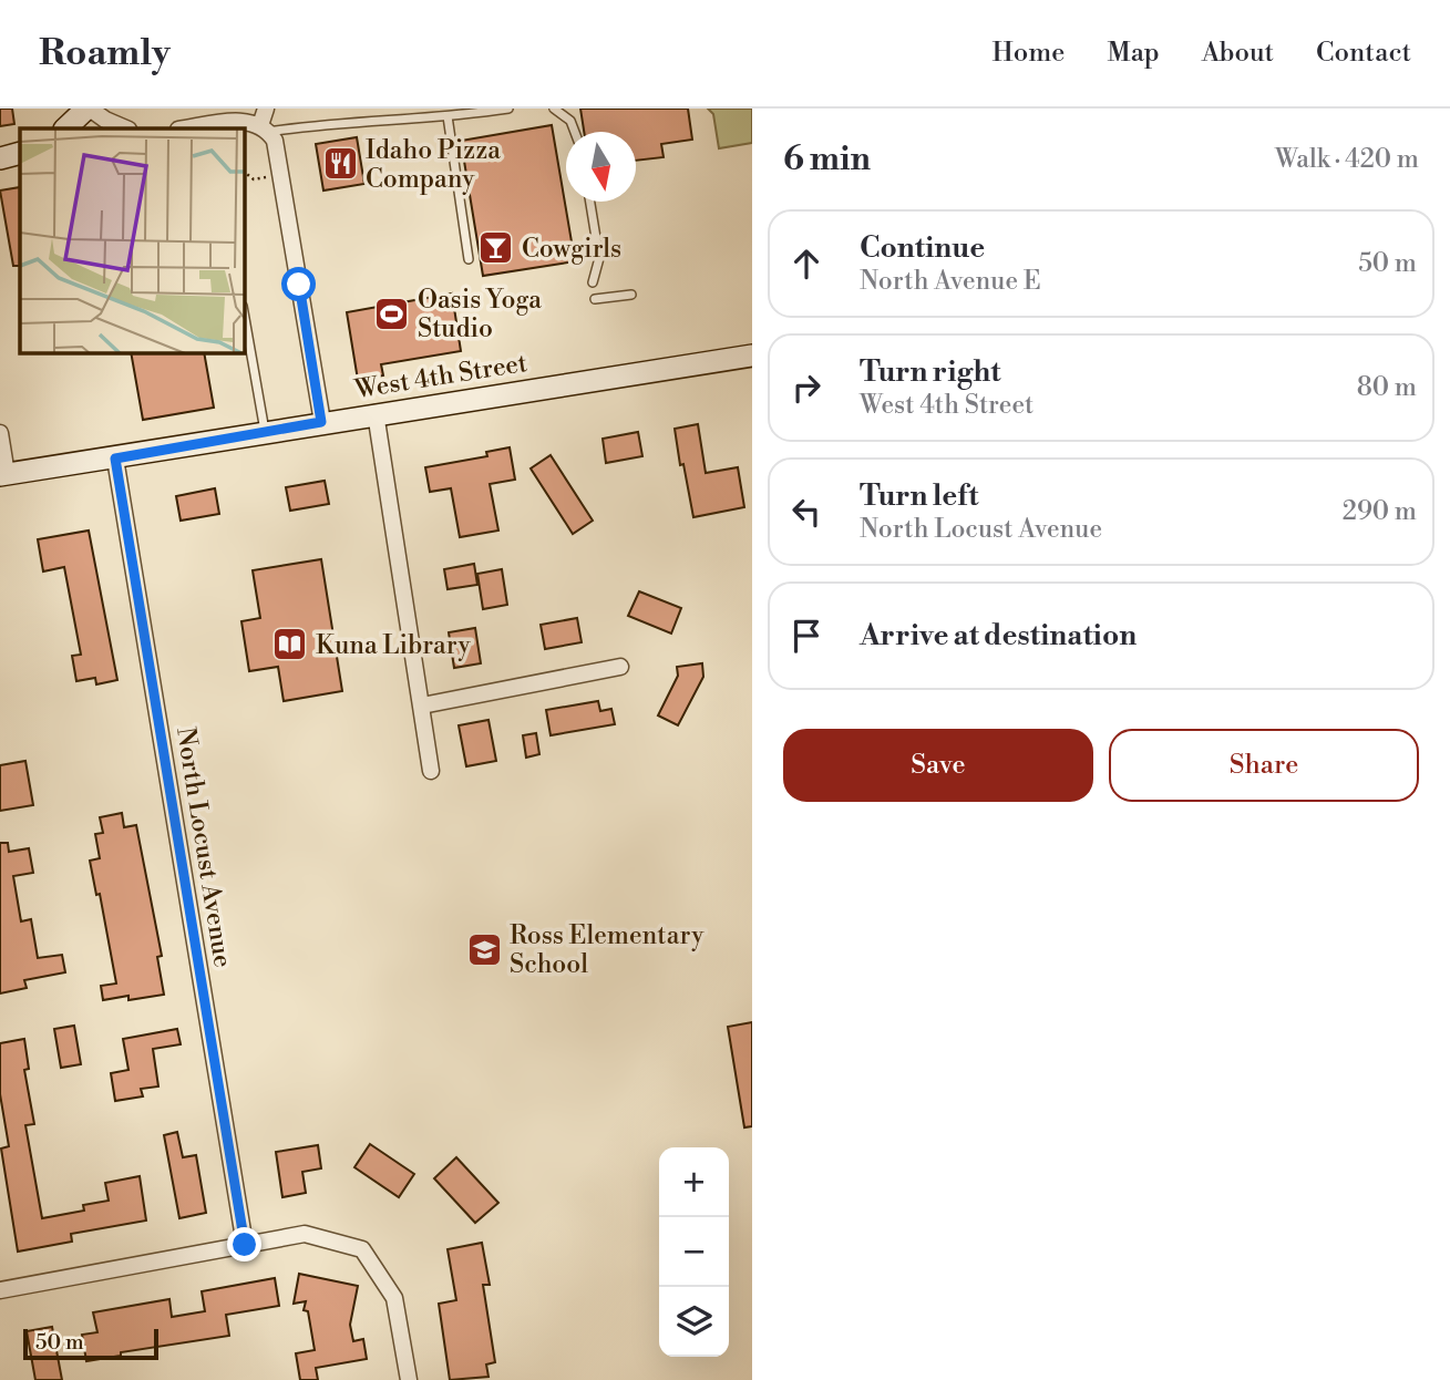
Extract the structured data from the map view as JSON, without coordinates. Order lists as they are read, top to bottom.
{
  "streets": {
    "main road": ["West 4th Street"],
    "street": ["North Locust Avenue"]
  },
  "crossings": [
    ["West 4th Street", "North Locust Avenue"]
  ],
  "places": {
    "restaurant": ["Idaho Pizza Company"],
    "bar": ["Cowgirls"],
    "sports": ["Oasis Yoga Studio"],
    "library": ["Kuna Library"],
    "school or university": ["Ross Elementary School"]
  },
  "scale_bar": "50 m",
  "north": "bottom",
  "page": {
    "header": "Roamly",
    "nav": [
      "Home",
      "Map",
      "About",
      "Contact"
    ],
    "heading": ["6 min", "Walk · 420 m"],
    "list": [
      ["Continue", "North Avenue E", "50 m"],
      ["Turn right", "West 4th Street", "80 m"],
      ["Turn left", "North Locust Avenue", "290 m"],
      "Arrive at destination"
    ],
    "buttons": ["Save", "Share"],
    "map_buttons": ["+", "−"],
    "scale": "50 m"
  }
}
